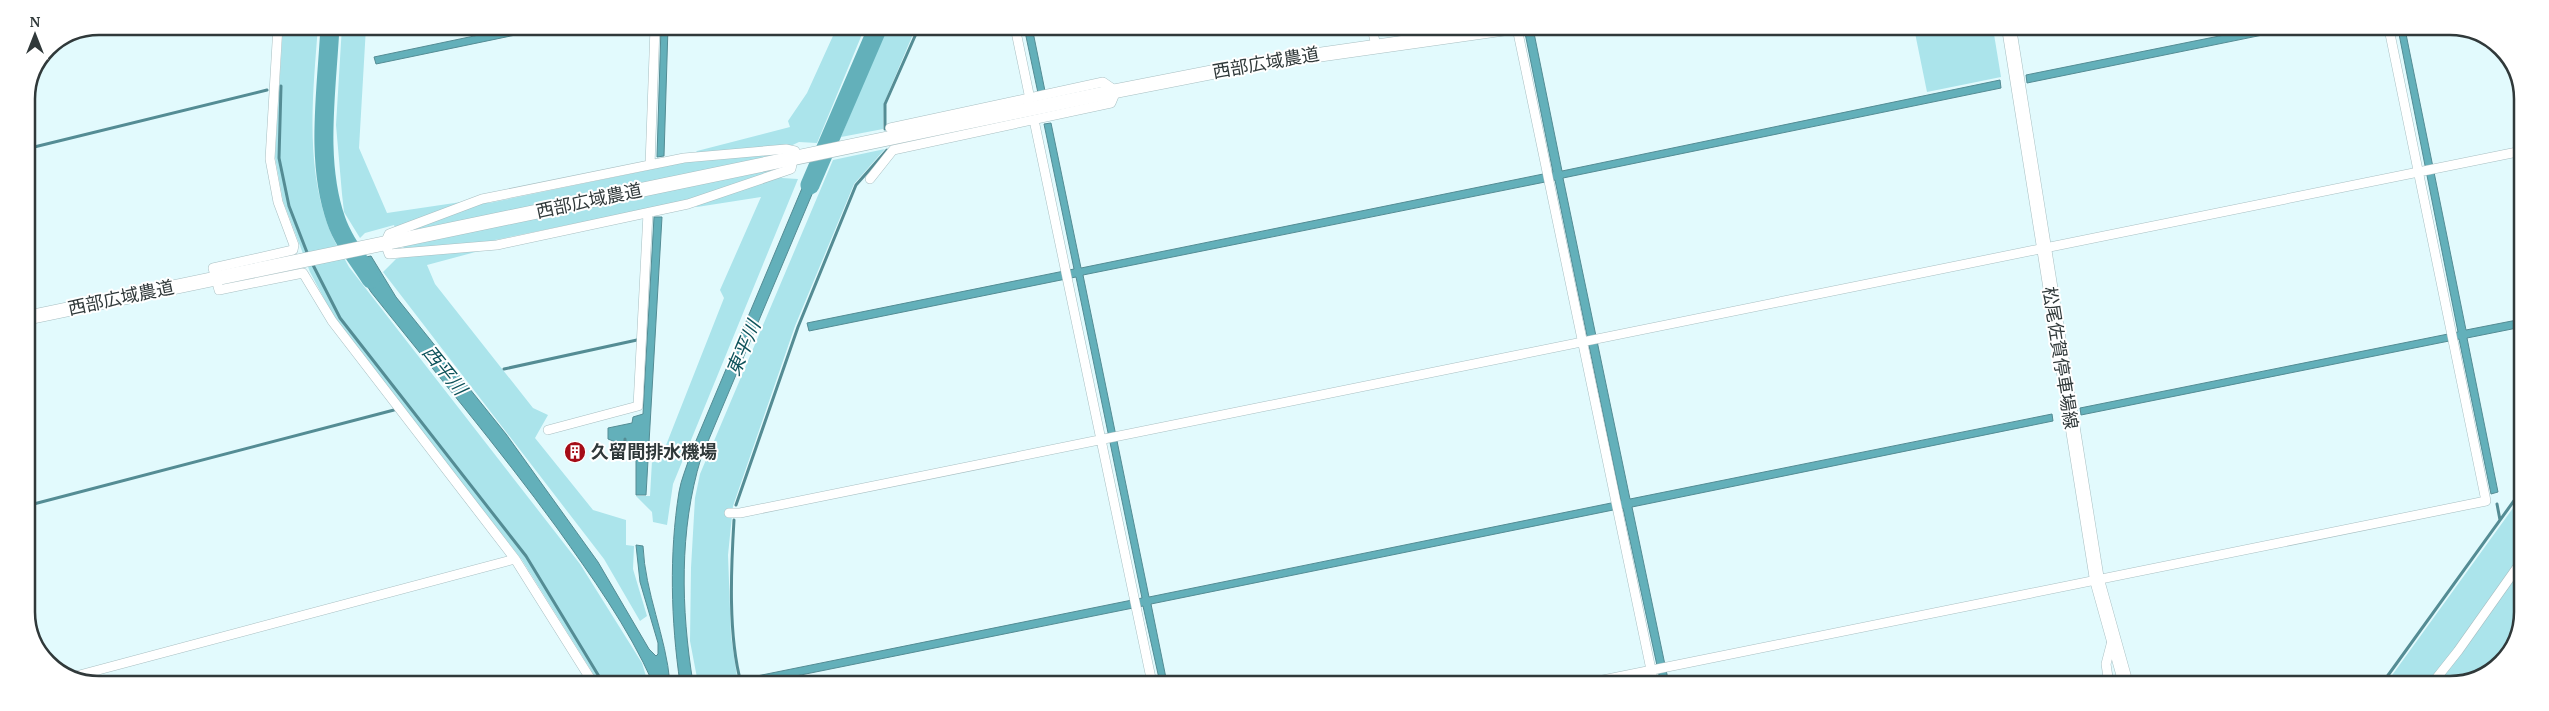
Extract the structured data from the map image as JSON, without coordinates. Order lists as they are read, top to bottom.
{
  "streets": {
    "street": ["西部広域農道", "松尾佐賀停車場線"]
  },
  "water": ["東平川", "西平川"],
  "places": {
    "building": ["久留間排水機場"]
  },
  "north": "top"
}
